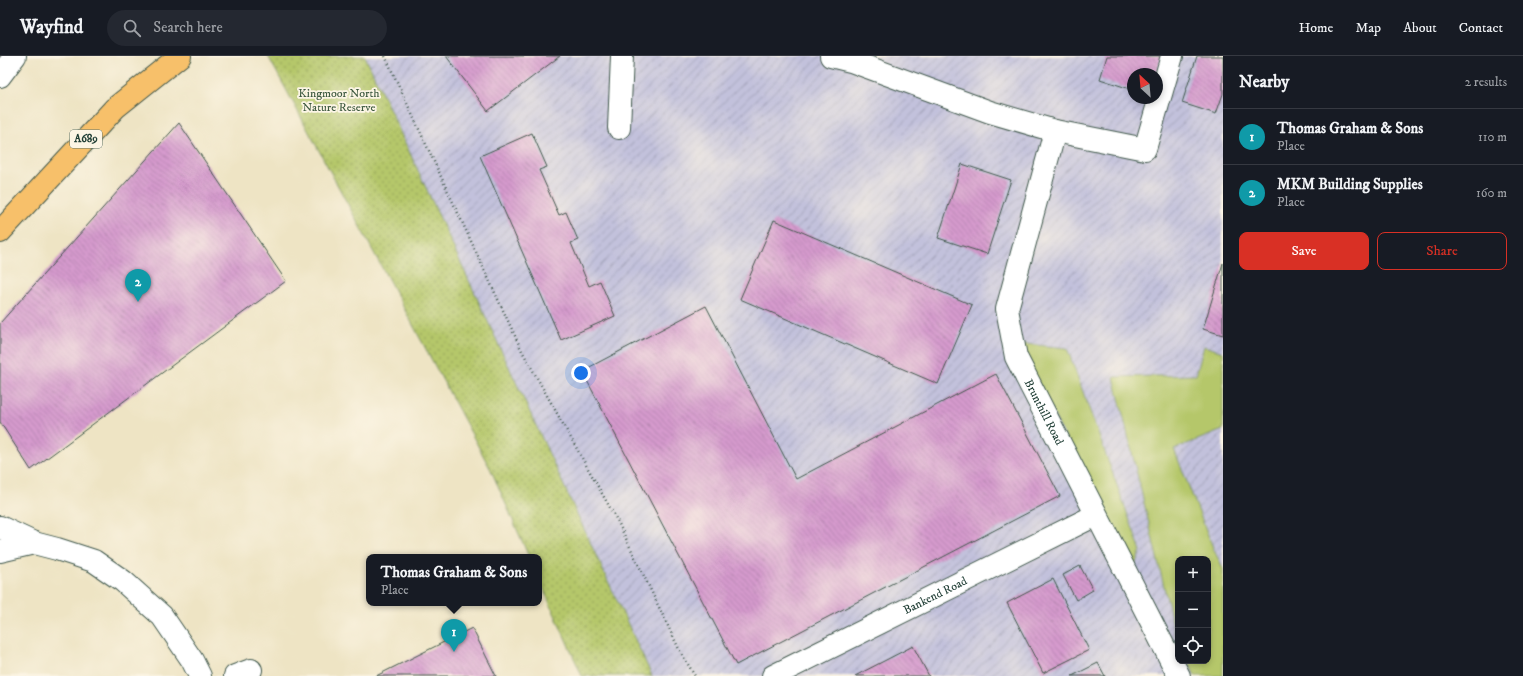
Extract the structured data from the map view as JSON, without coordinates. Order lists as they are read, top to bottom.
{
  "streets": {
    "highway": ["A689"],
    "street": ["Brunthill Road", "Bankend Road"]
  },
  "crossings": [
    ["Brunthill Road", "Bankend Road"]
  ],
  "parks": ["Kingmoor North Nature Reserve"],
  "north": "top left",
  "page": {
    "header": "Wayfind",
    "search": "Search here",
    "nav": [
      "Home",
      "Map",
      "About",
      "Contact"
    ],
    "heading": ["Nearby", "2 results"],
    "list": [
      {
        "mark": "1",
        "name": "Thomas Graham & Sons",
        "note": "Place",
        "value": "110 m"
      },
      {
        "mark": "2",
        "name": "MKM Building Supplies",
        "note": "Place",
        "value": "160 m"
      }
    ],
    "buttons": ["Save", "Share"],
    "pins": ["2", "1"],
    "popup": ["Thomas Graham & Sons", "Place"],
    "map_buttons": ["+", "−"]
  }
}
